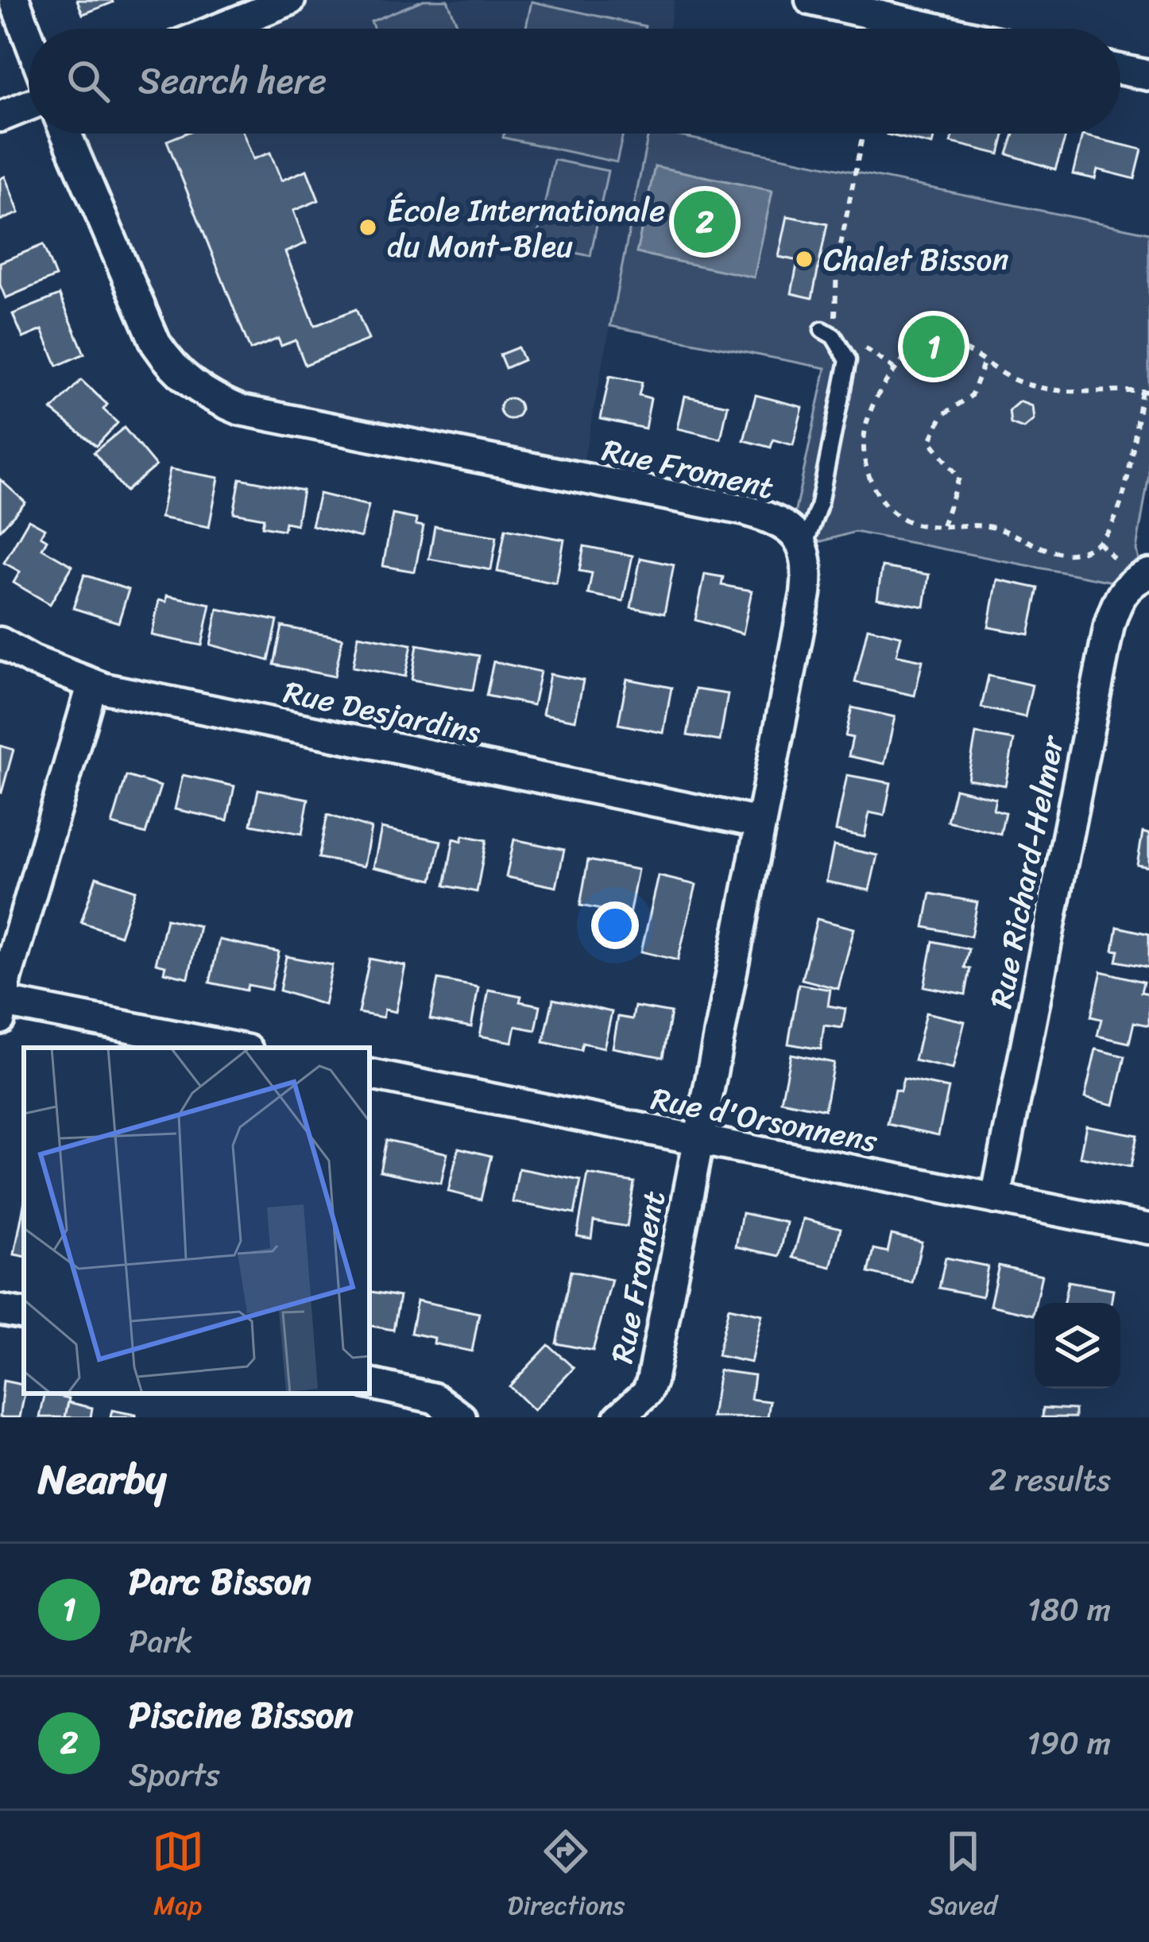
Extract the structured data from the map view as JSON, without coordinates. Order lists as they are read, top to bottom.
{
  "streets": {
    "street": [
      "Rue Froment",
      "Rue Desjardins",
      "Rue Richard-Helmer",
      "Rue d'Orsonnens"
    ]
  },
  "crossings": [
    ["Rue Froment", "Rue Desjardins"],
    ["Rue Froment", "Rue d'Orsonnens"],
    ["Rue Richard-Helmer", "Rue d'Orsonnens"]
  ],
  "places": ["École Internationale du Mont-Bleu", "Chalet Bisson"],
  "page": {
    "search": "Search here",
    "pins": ["2", "1"],
    "heading": ["Nearby", "2 results"],
    "list": [
      {
        "mark": "1",
        "name": "Parc Bisson",
        "note": "Park",
        "value": "180 m"
      },
      {
        "mark": "2",
        "name": "Piscine Bisson",
        "note": "Sports",
        "value": "190 m"
      }
    ],
    "nav": ["Map", "Directions", "Saved"]
  }
}
